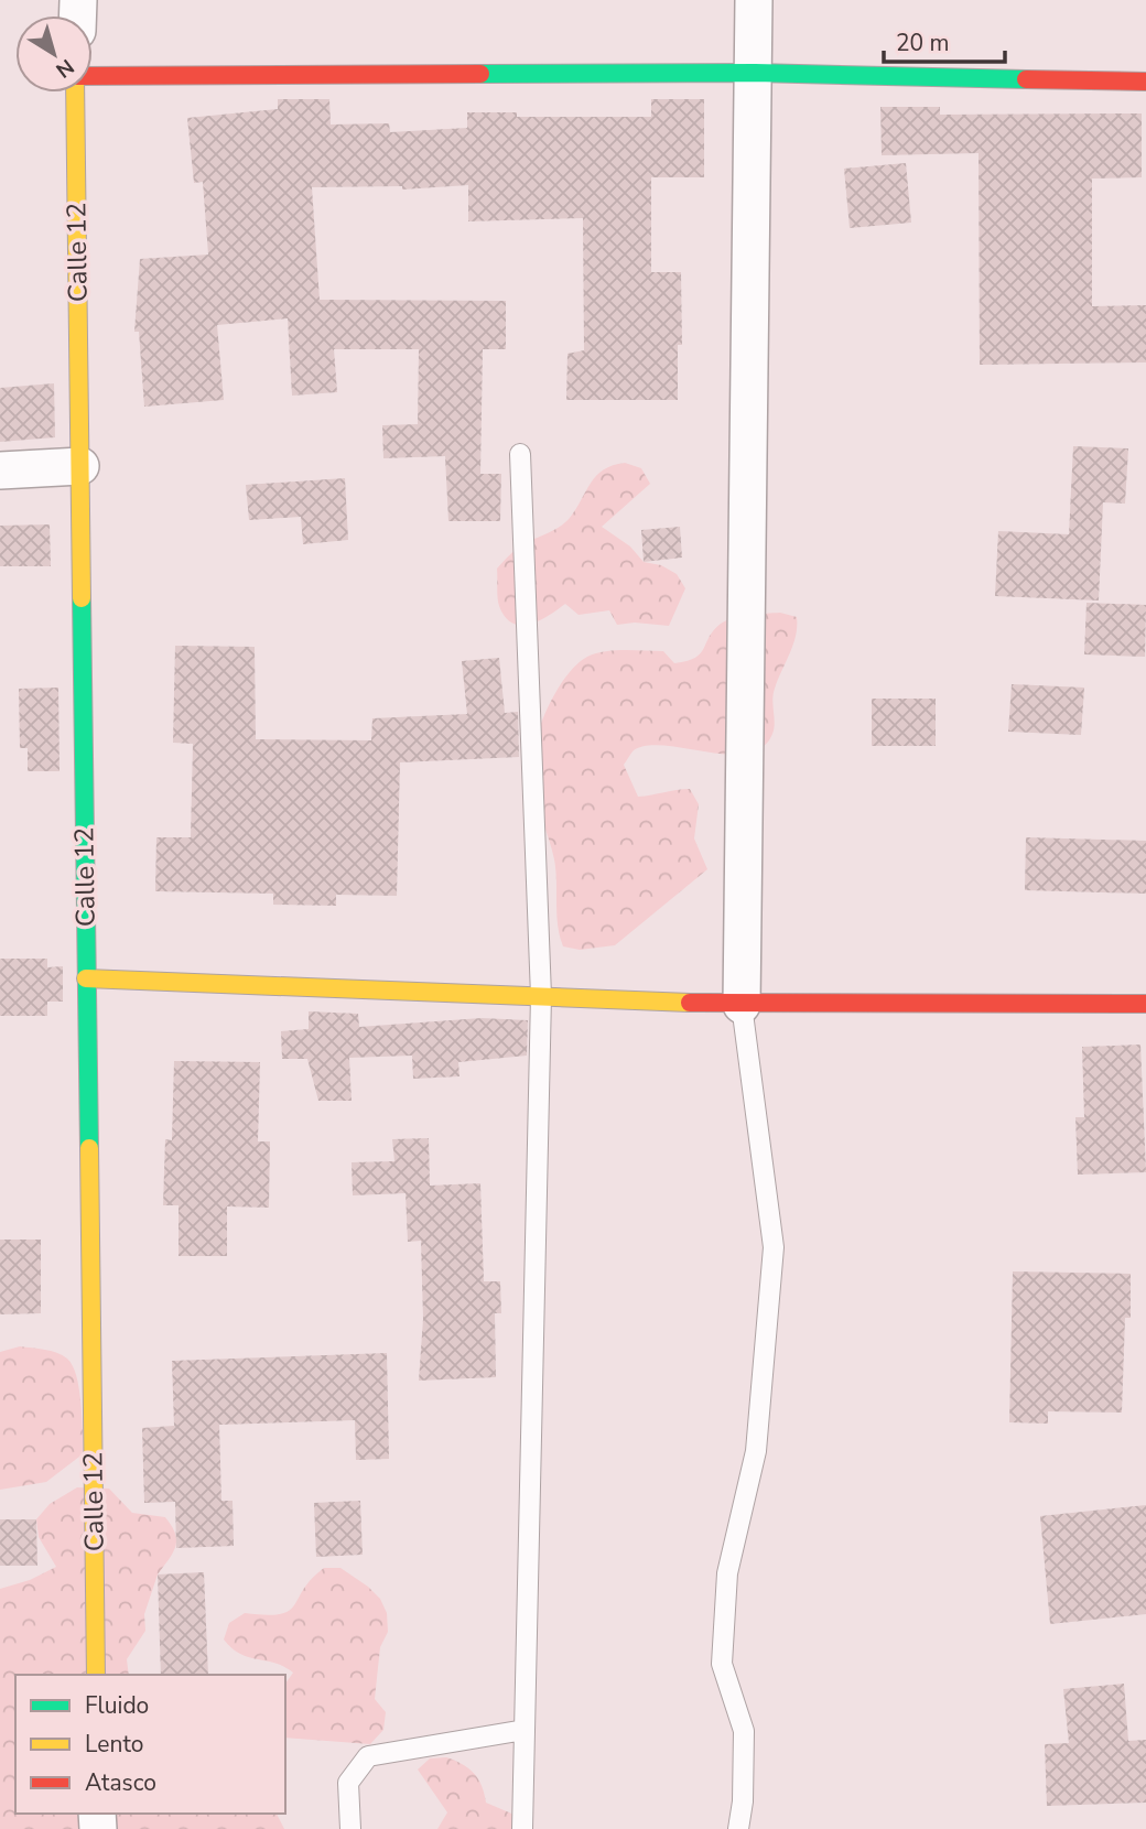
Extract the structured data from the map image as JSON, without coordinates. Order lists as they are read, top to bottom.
{
  "streets": {
    "street": ["Calle 12"]
  },
  "legend": ["Fluido", "Lento", "Atasco"],
  "scale_bar": "20 m",
  "north": "bottom right"
}
